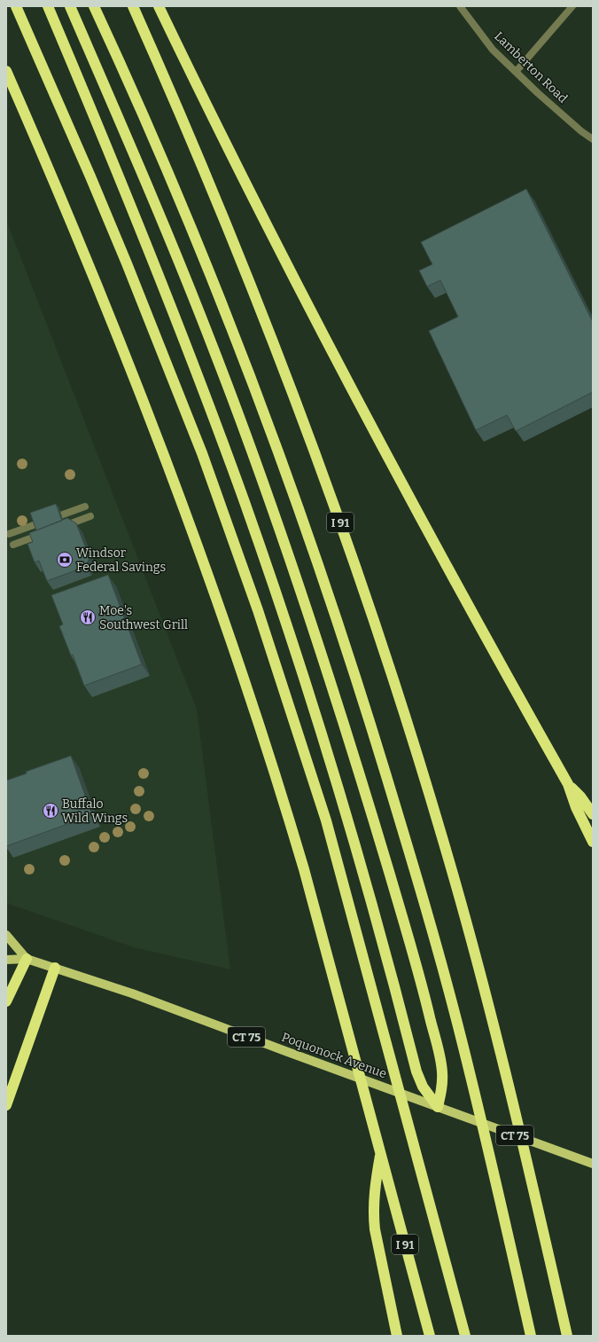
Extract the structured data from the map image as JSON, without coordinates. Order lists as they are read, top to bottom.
{
  "streets": {
    "highway": ["I 91"],
    "main road": ["CT 75", "Poquonock Avenue"],
    "street": ["Lamberton Road"]
  },
  "places": {
    "bank": ["Windsor Federal Savings"],
    "restaurant": ["Moe's Southwest Grill", "Buffalo Wild Wings"]
  }
}
